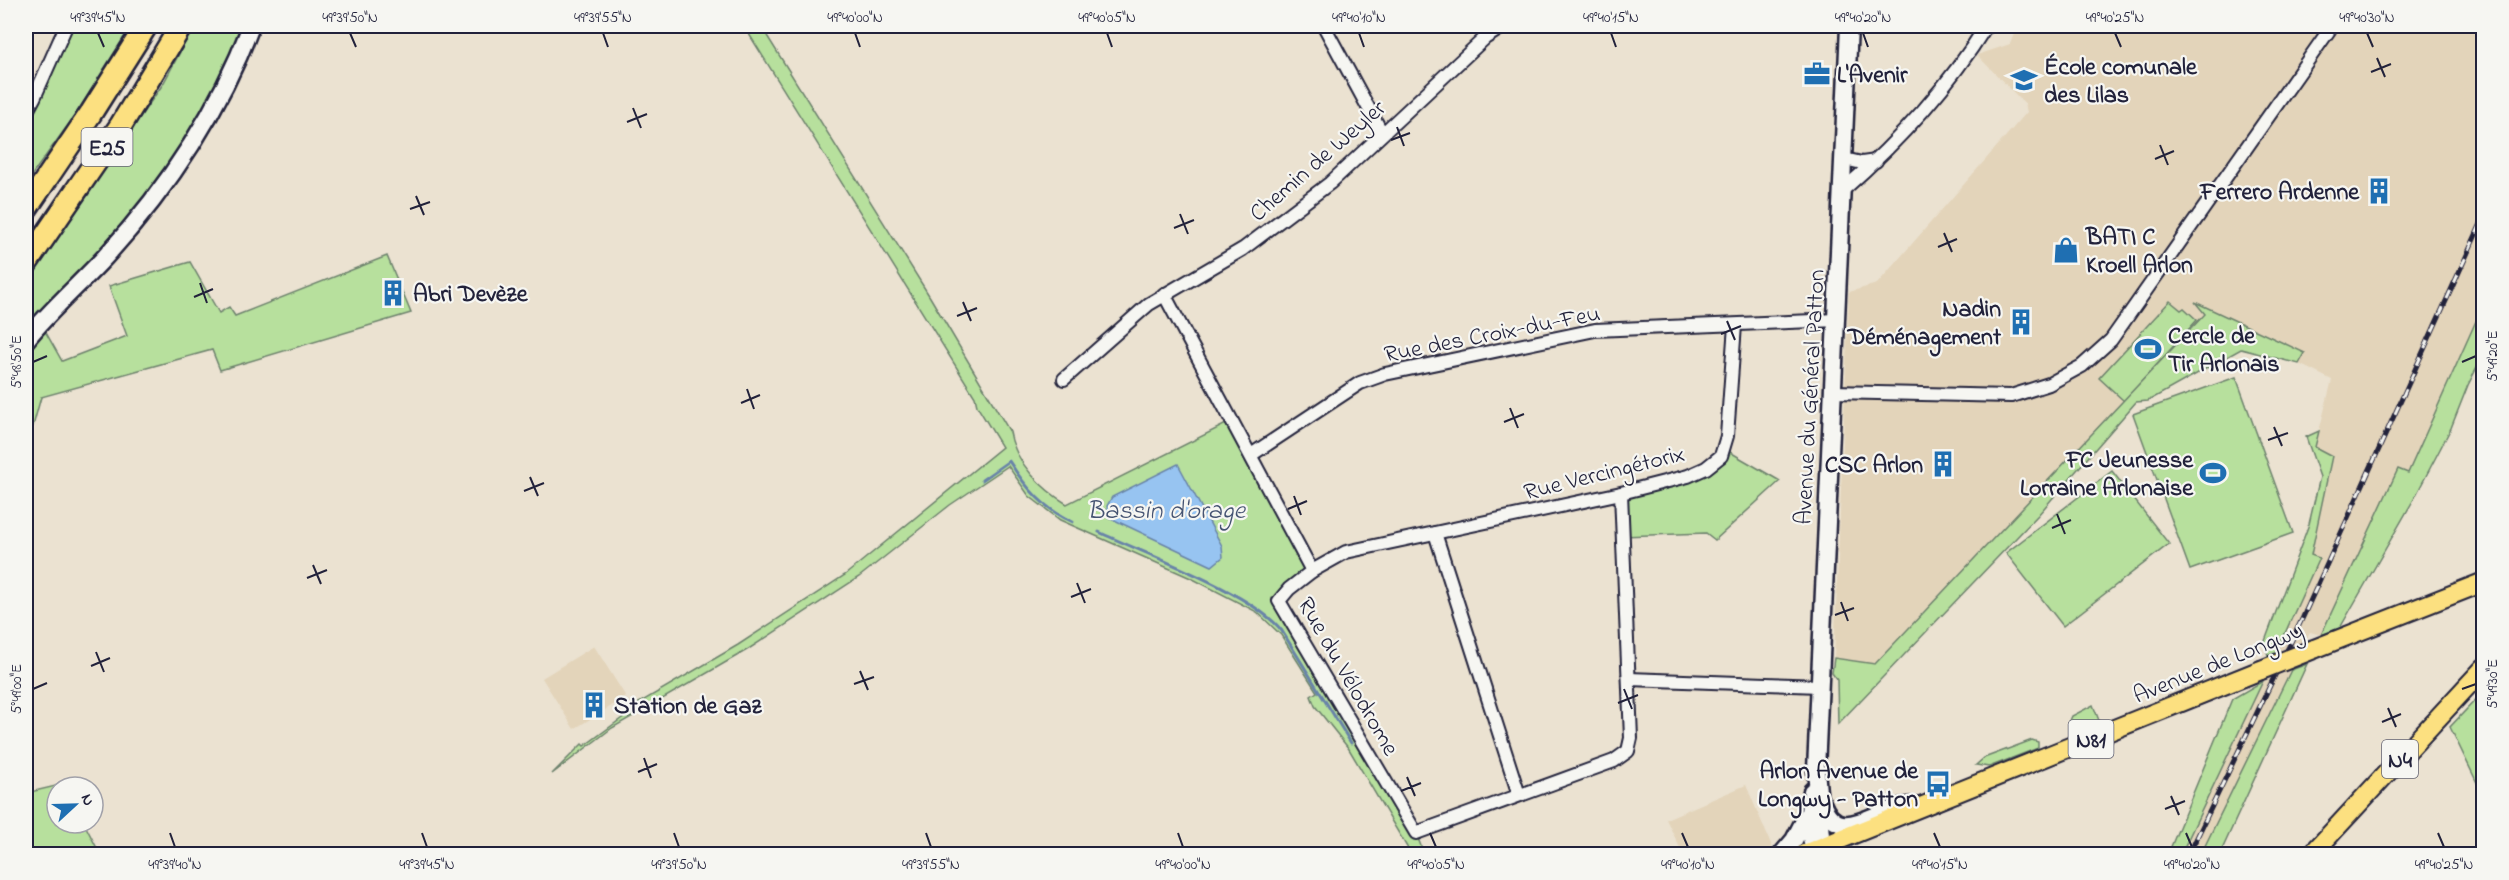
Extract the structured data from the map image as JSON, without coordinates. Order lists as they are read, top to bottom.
{
  "streets": {
    "highway": ["E25"],
    "main road": [
      "Avenue du Général Patton",
      "Avenue de Longwy",
      "N81",
      "N4"
    ],
    "street": [
      "Chemin de Weyler",
      "Rue des Croix-du-Feu",
      "Rue Vercingétorix",
      "Rue du Vélodrome"
    ]
  },
  "crossings": [
    ["Chemin de Weyler", "Rue du Vélodrome"],
    ["Rue des Croix-du-Feu", "Avenue du Général Patton"],
    ["Rue des Croix-du-Feu", "Rue Vercingétorix"],
    ["Rue des Croix-du-Feu", "Rue du Vélodrome"],
    ["Avenue du Général Patton", "N81"],
    ["Rue Vercingétorix", "Rue du Vélodrome"],
    ["Avenue de Longwy", "N81"]
  ],
  "water": ["Bassin d'orage"],
  "places": {
    "office": ["L'Avenir"],
    "school or university": ["École comunale des Lilas"],
    "building": [
      "Ferrero Ardenne",
      "Abri Devèze",
      "Nadin Déménagement",
      "CSC Arlon",
      "Station de Gaz"
    ],
    "shop": ["BATI C Kroell Arlon"],
    "sports": ["Cercle de Tir Arlonais", "FC Jeunesse Lorraine Arlonaise"],
    "bus stop": ["Arlon Avenue de Longwy - Patton"]
  },
  "north": "right",
  "coordinates": [
    "49°39'45\"N",
    "49°39'50\"N",
    "49°39'55\"N",
    "49°40'00\"N",
    "49°40'05\"N",
    "49°40'10\"N",
    "49°40'15\"N",
    "49°40'20\"N",
    "49°40'25\"N",
    "49°40'30\"N",
    "5°49'20\"E",
    "5°48'50\"E",
    "5°49'30\"E",
    "5°49'00\"E",
    "49°39'40\"N"
  ]
}
